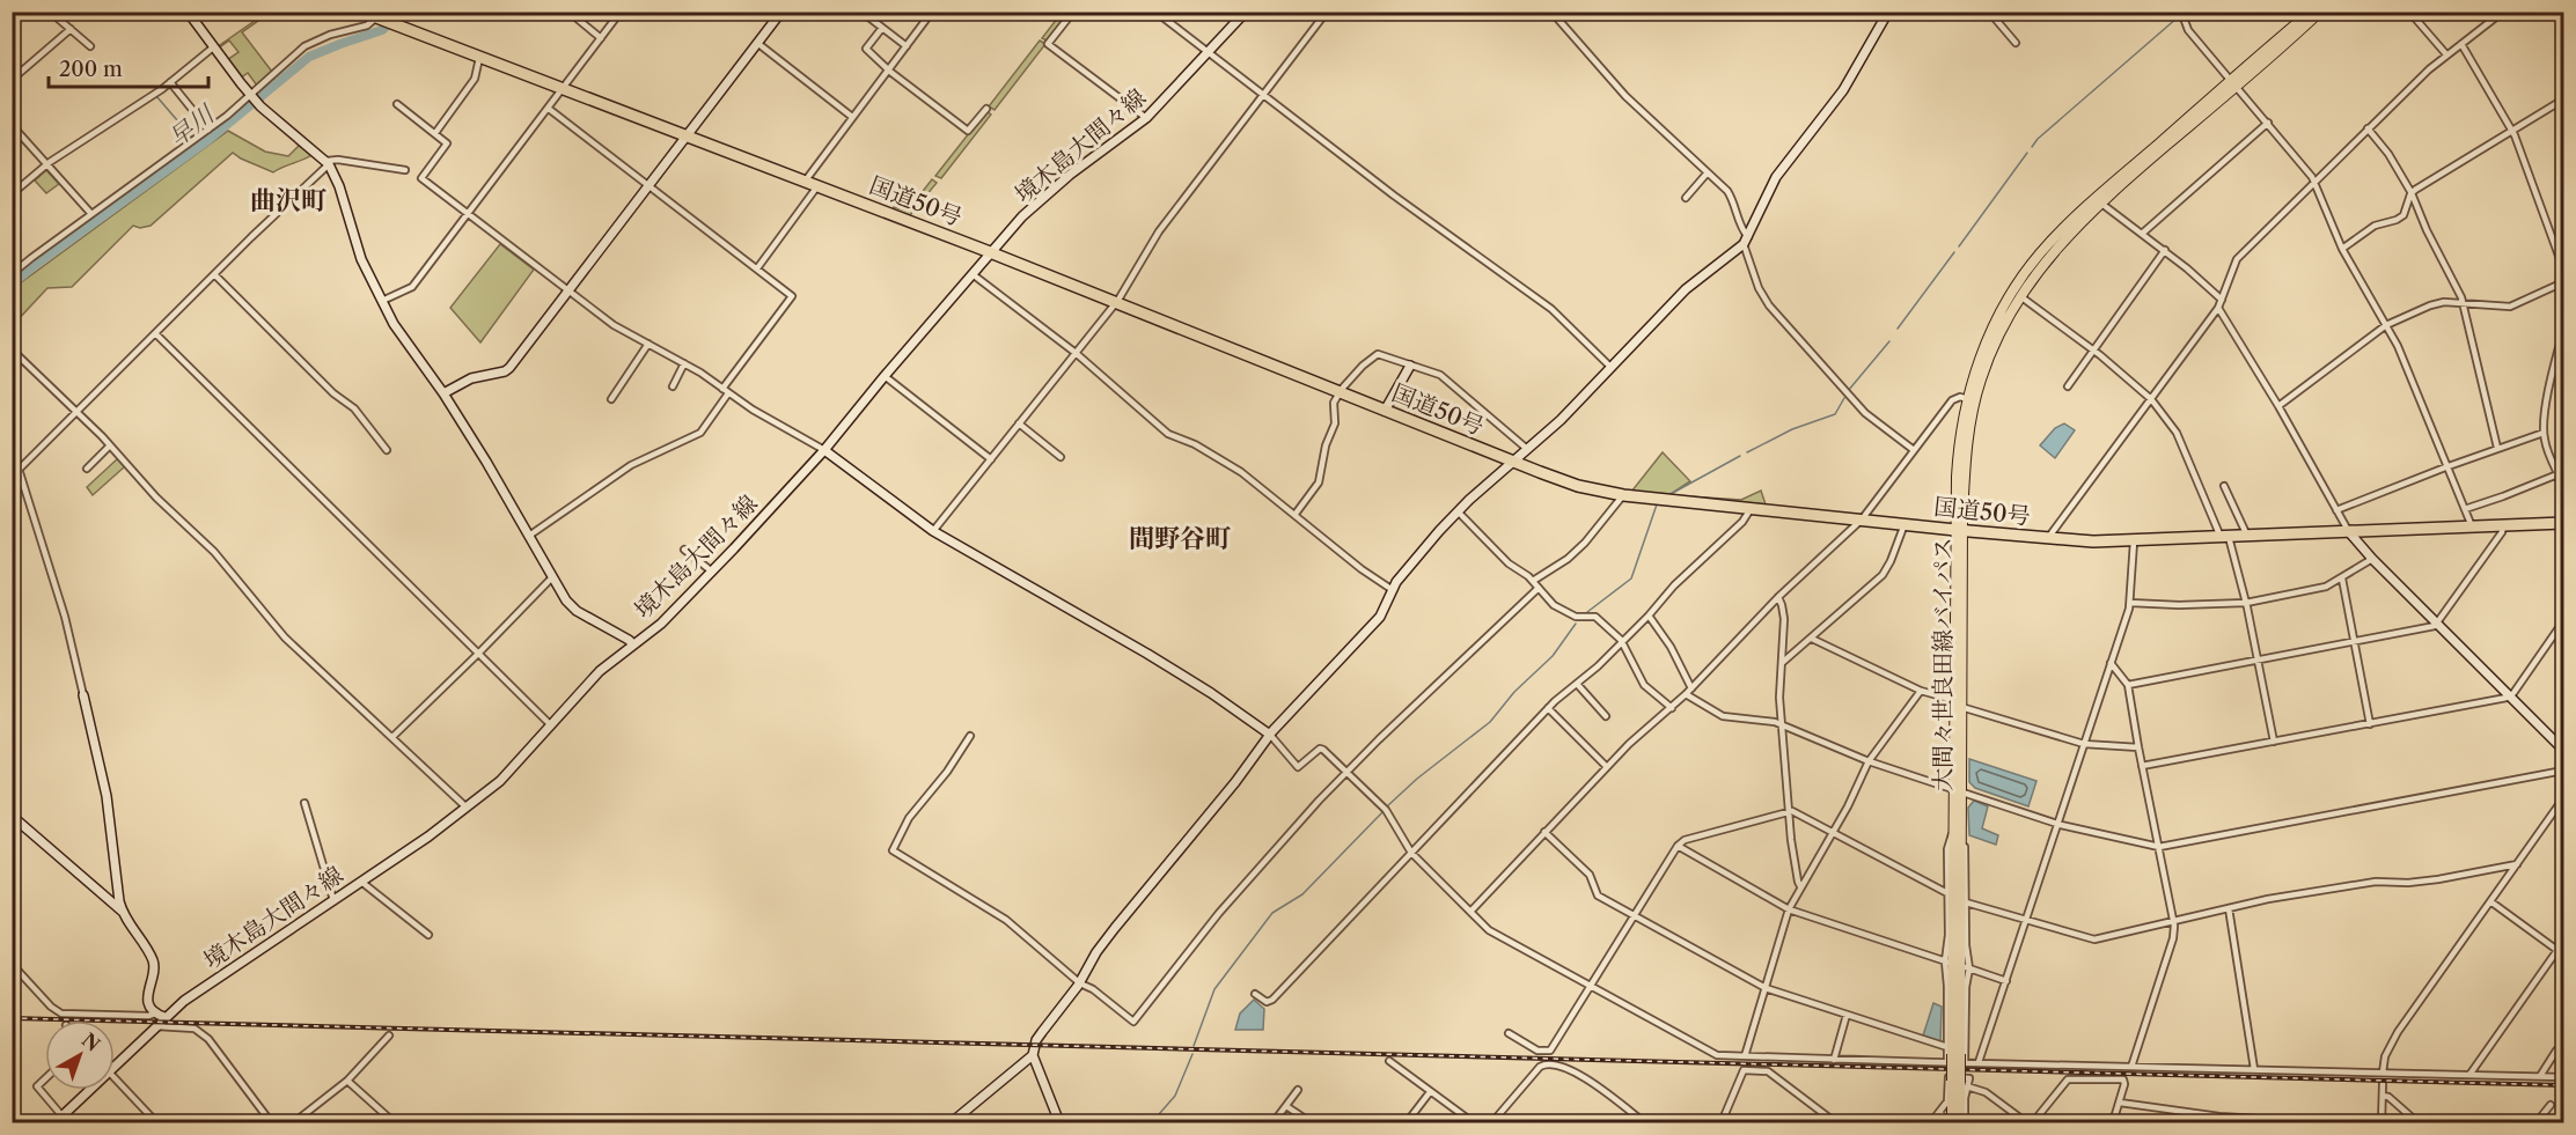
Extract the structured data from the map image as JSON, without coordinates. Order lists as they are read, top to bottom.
{
  "streets": {
    "highway": ["国道50号"],
    "main road": ["大間々世良田線バイパス"],
    "street": ["境木島大間々線"]
  },
  "crossings": [
    ["境木島大間々線", "国道50号"],
    ["国道50号", "大間々世良田線バイパス"]
  ],
  "districts": ["曲沢町", "間野谷町"],
  "water": ["早川"],
  "scale_bar": "200 m",
  "north": "top right"
}
